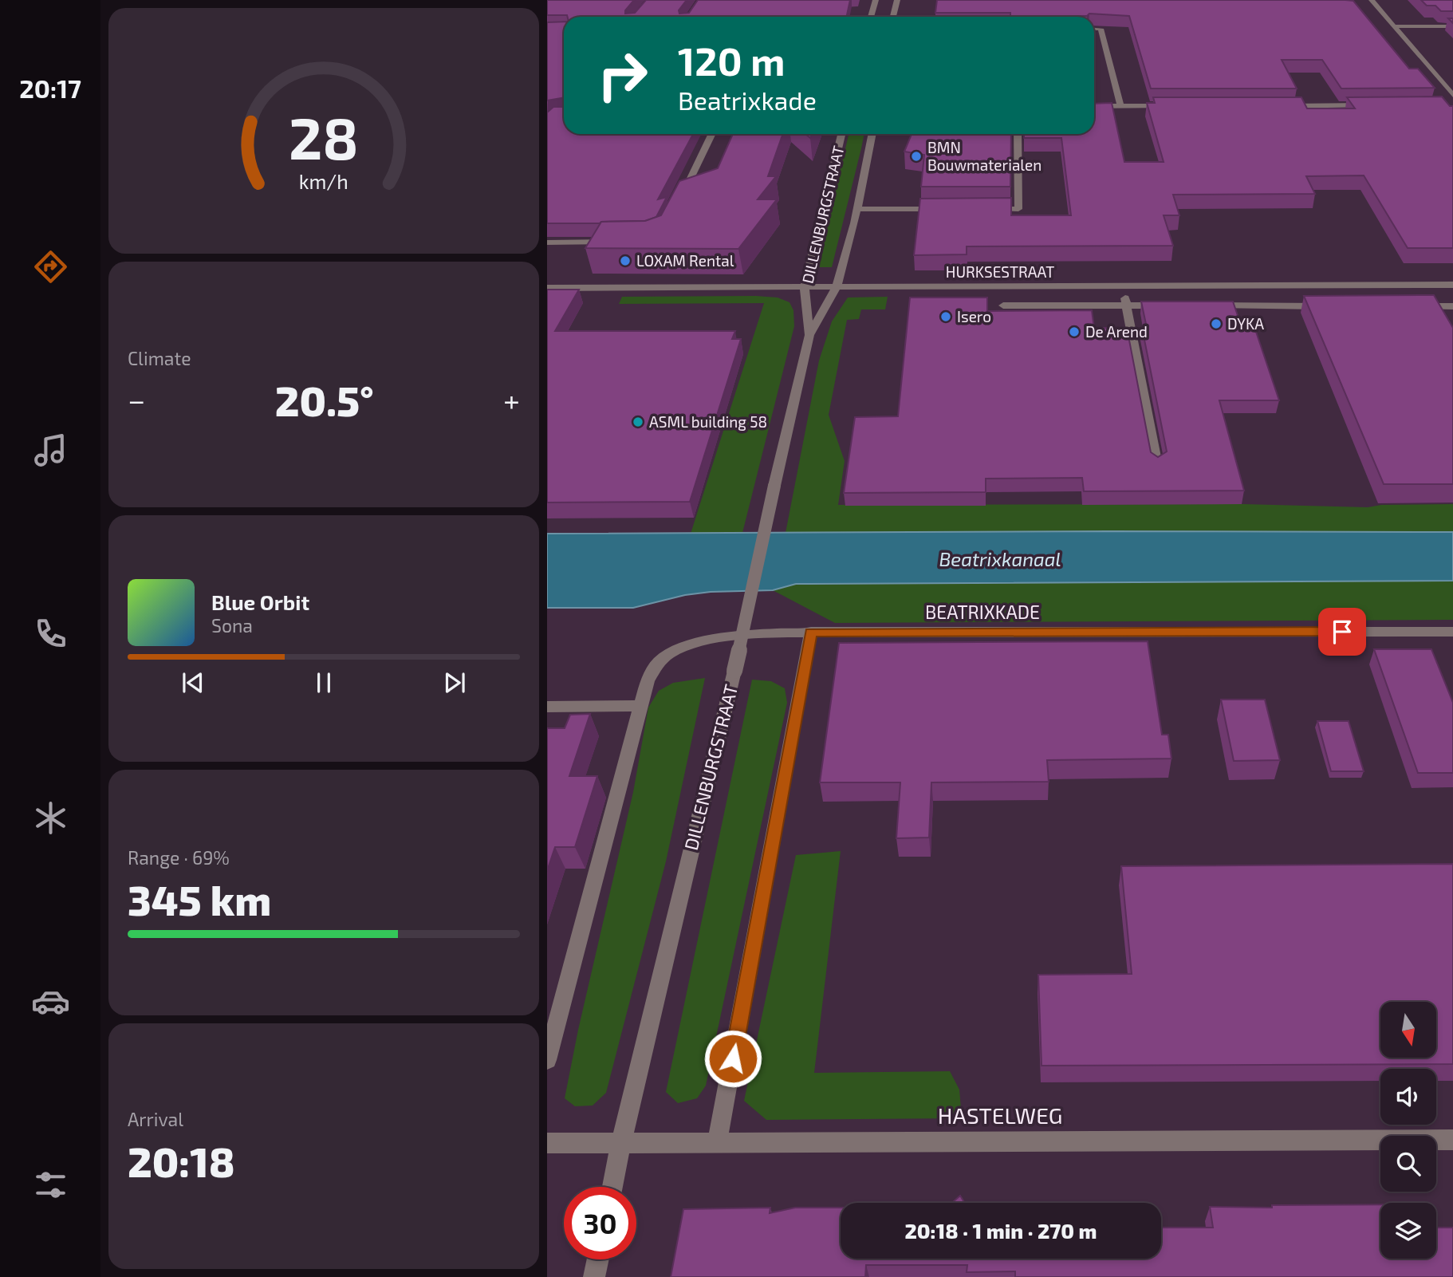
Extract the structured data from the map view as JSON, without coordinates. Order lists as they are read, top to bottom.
{
  "streets": {
    "street": [
      "DILLENBURGSTRAAT",
      "HURKSESTRAAT",
      "BEATRIXKADE",
      "HASTELWEG"
    ]
  },
  "crossings": [
    ["DILLENBURGSTRAAT", "HURKSESTRAAT"],
    ["DILLENBURGSTRAAT", "HASTELWEG"]
  ],
  "water": ["Beatrixkanaal"],
  "places": [
    "BMN Bouwmaterialen",
    "LOXAM Rental",
    "Isero",
    "DYKA",
    "De Arend",
    "ASML building 58"
  ],
  "north": "bottom",
  "page": {
    "tabs": "20:17",
    "turn": ["120 m", "Beatrixkade"],
    "tile": [
      "Climate",
      ["Range · 69%", "345 km"],
      ["Arrival", "20:18"]
    ],
    "heat": ["−", "20.5°", "+"],
    "song": ["Blue Orbit", "Sona"],
    "limit": "30",
    "trip": "20:18 · 1 min · 270 m",
    "gauge": ["28", "km/h"]
  }
}
